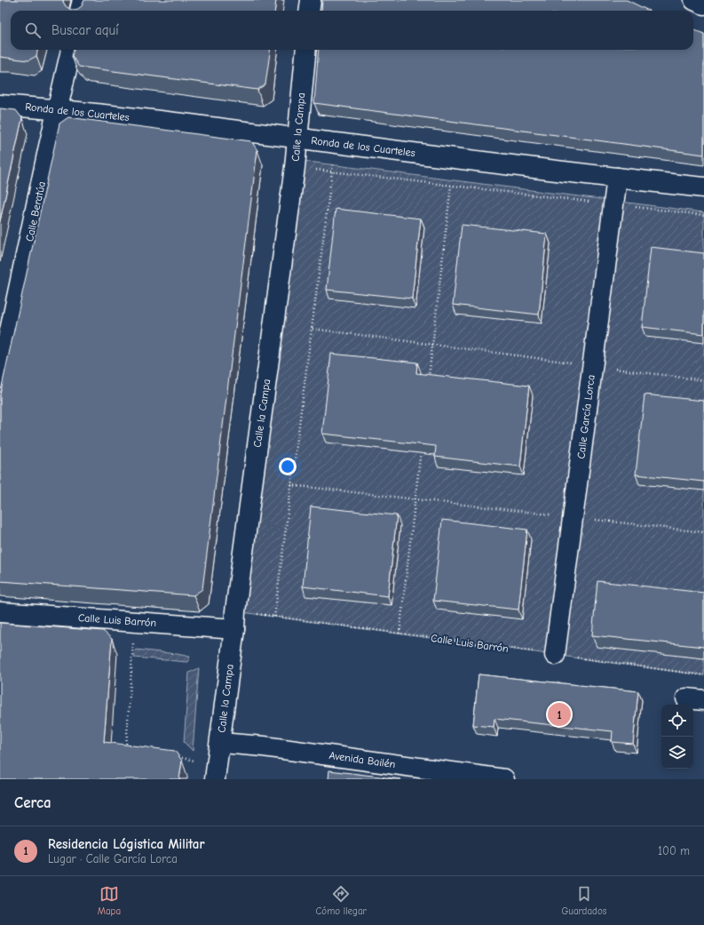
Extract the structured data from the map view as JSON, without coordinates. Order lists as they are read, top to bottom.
{
  "streets": {
    "street": [
      "Ronda de los Cuarteles",
      "Calle la Campa",
      "Calle Beratúa",
      "Calle García Lorca",
      "Calle Luis Barrón",
      "Avenida Bailén"
    ]
  },
  "crossings": [
    ["Ronda de los Cuarteles", "Calle la Campa"],
    ["Ronda de los Cuarteles", "Calle Beratúa"],
    ["Ronda de los Cuarteles", "Calle García Lorca"],
    ["Calle la Campa", "Calle Luis Barrón"],
    ["Calle la Campa", "Avenida Bailén"],
    ["Calle García Lorca", "Calle Luis Barrón"]
  ],
  "page": {
    "search": "Buscar aquí",
    "pins": "1",
    "heading": "Cerca",
    "list": [
      {
        "mark": "1",
        "name": "Residencia Lógistica Militar",
        "note": "Lugar · Calle García Lorca",
        "value": "100 m"
      }
    ],
    "nav": ["Mapa", "Cómo llegar", "Guardados"]
  }
}
